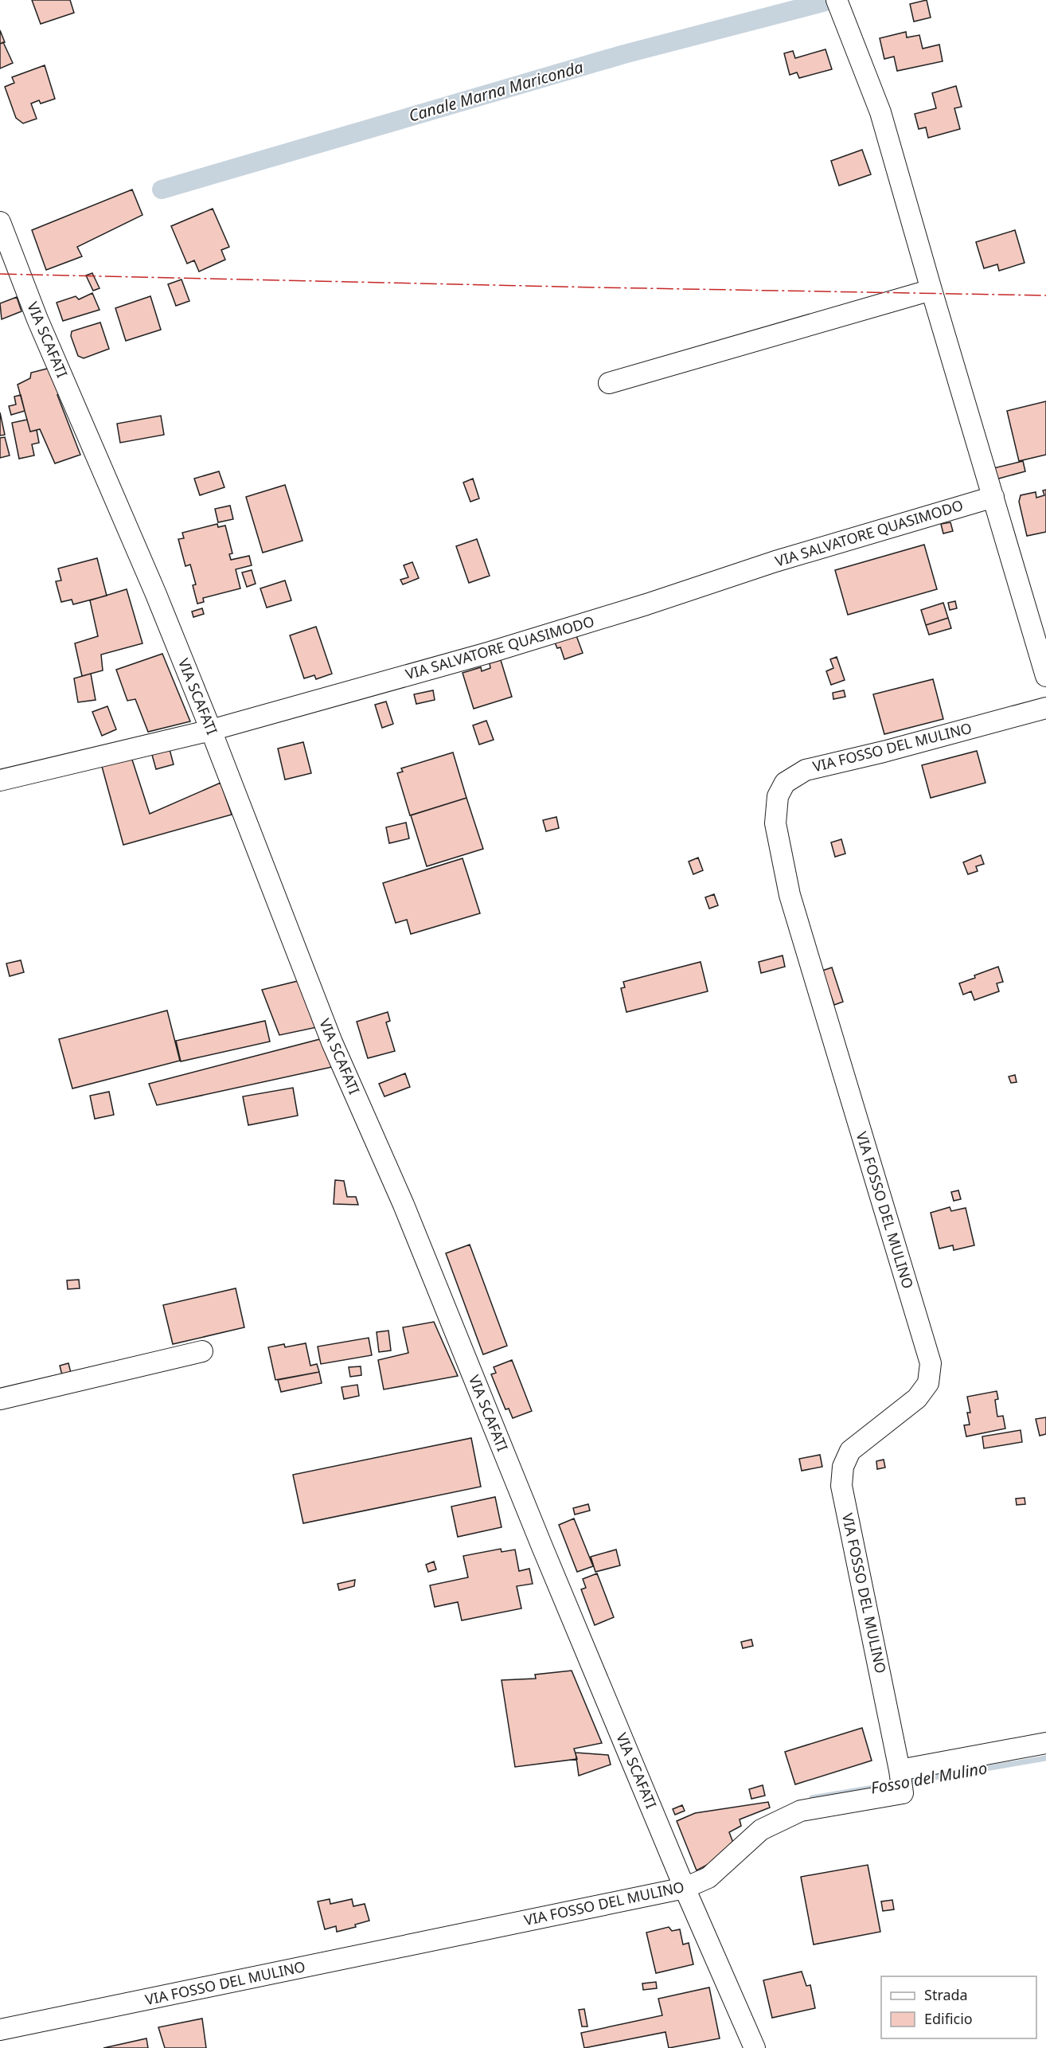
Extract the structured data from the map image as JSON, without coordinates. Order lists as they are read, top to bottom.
{
  "streets": {
    "street": ["VIA SCAFATI", "VIA SALVATORE QUASIMODO", "VIA FOSSO DEL MULINO"]
  },
  "crossings": [
    ["VIA SCAFATI", "VIA SALVATORE QUASIMODO"],
    ["VIA SCAFATI", "VIA FOSSO DEL MULINO"]
  ],
  "water": ["Canale Marna Mariconda", "Fosso del Mulino"],
  "legend": ["Strada", "Edificio"]
}
